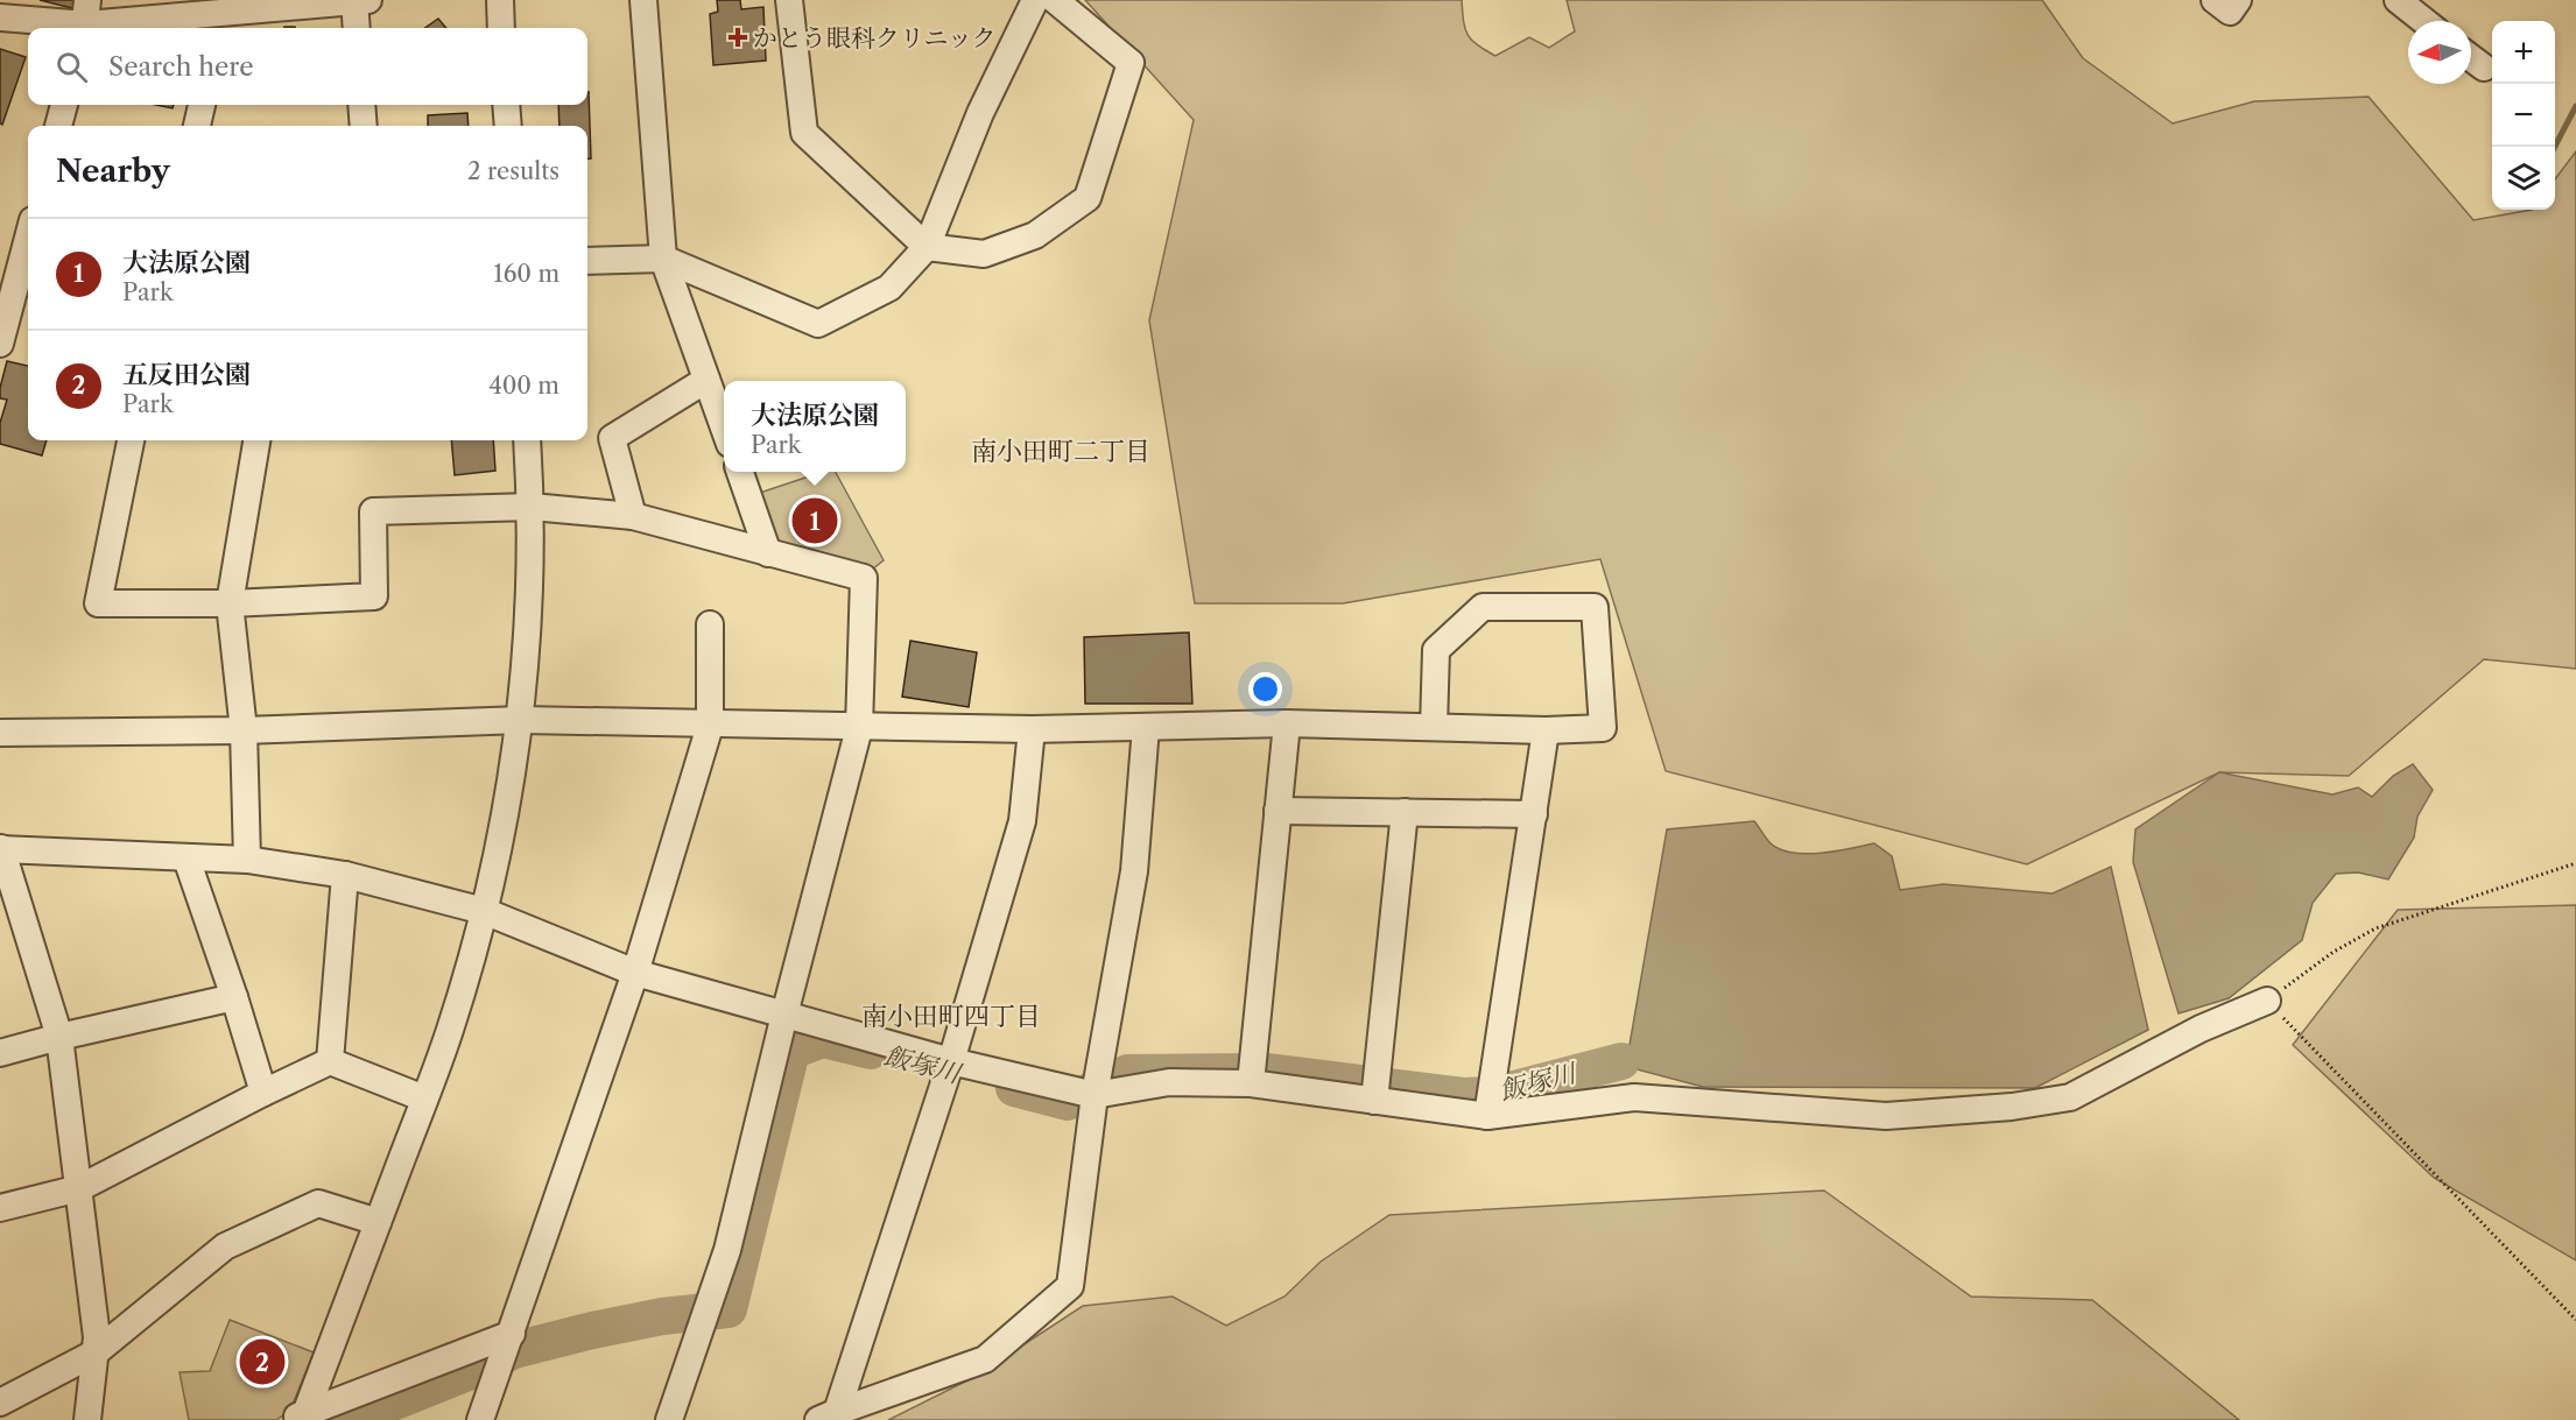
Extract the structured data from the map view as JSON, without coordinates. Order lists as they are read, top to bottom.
{
  "districts": ["南小田町二丁目", "南小田町四丁目"],
  "water": ["飯塚川"],
  "places": {
    "health": ["かとう眼科クリニック"]
  },
  "north": "left",
  "page": {
    "map_buttons": ["+", "−"],
    "search": "Search here",
    "heading": ["Nearby", "2 results"],
    "list": [
      {
        "mark": "1",
        "name": "大法原公園",
        "note": "Park",
        "value": "160 m"
      },
      {
        "mark": "2",
        "name": "五反田公園",
        "note": "Park",
        "value": "400 m"
      }
    ],
    "popup": ["大法原公園", "Park"],
    "pins": ["1", "2"]
  }
}
